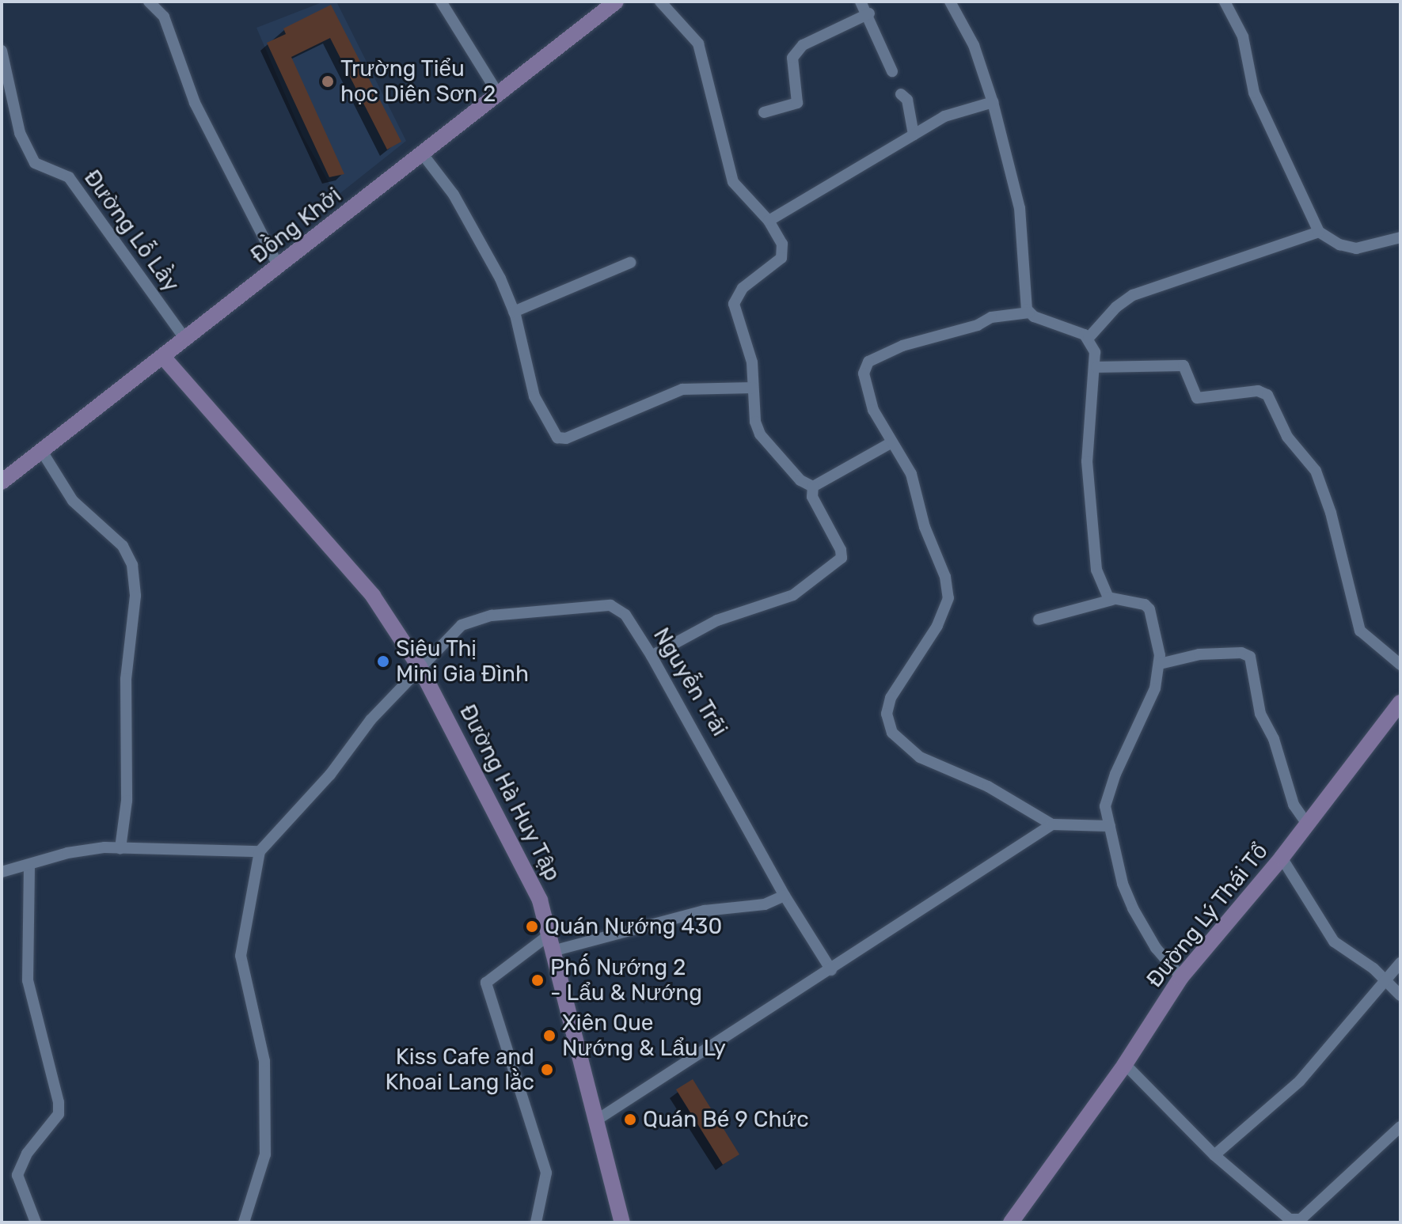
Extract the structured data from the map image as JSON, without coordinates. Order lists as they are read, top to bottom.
{
  "streets": {
    "street": [
      "Đồng Khởi",
      "Đường Lỗ Lầy",
      "Nguyễn Trãi",
      "Đường Hà Huy Tập",
      "Đường Lý Thái Tổ"
    ]
  },
  "crossings": [
    ["Đồng Khởi", "Đường Lỗ Lầy"],
    ["Đồng Khởi", "Đường Hà Huy Tập"],
    ["Nguyễn Trãi", "Đường Hà Huy Tập"]
  ],
  "places": [
    "Trường Tiểu học Diên Sơn 2",
    "Siêu Thị Mini Gia Đình",
    "Quán Nướng 430",
    "Phố Nướng 2 - Lẩu & Nướng",
    "Xiên Que Nướng & Lẩu Ly",
    "Kiss Cafe and Khoai Lang lằc",
    "Quán Bé 9 Chức"
  ]
}
